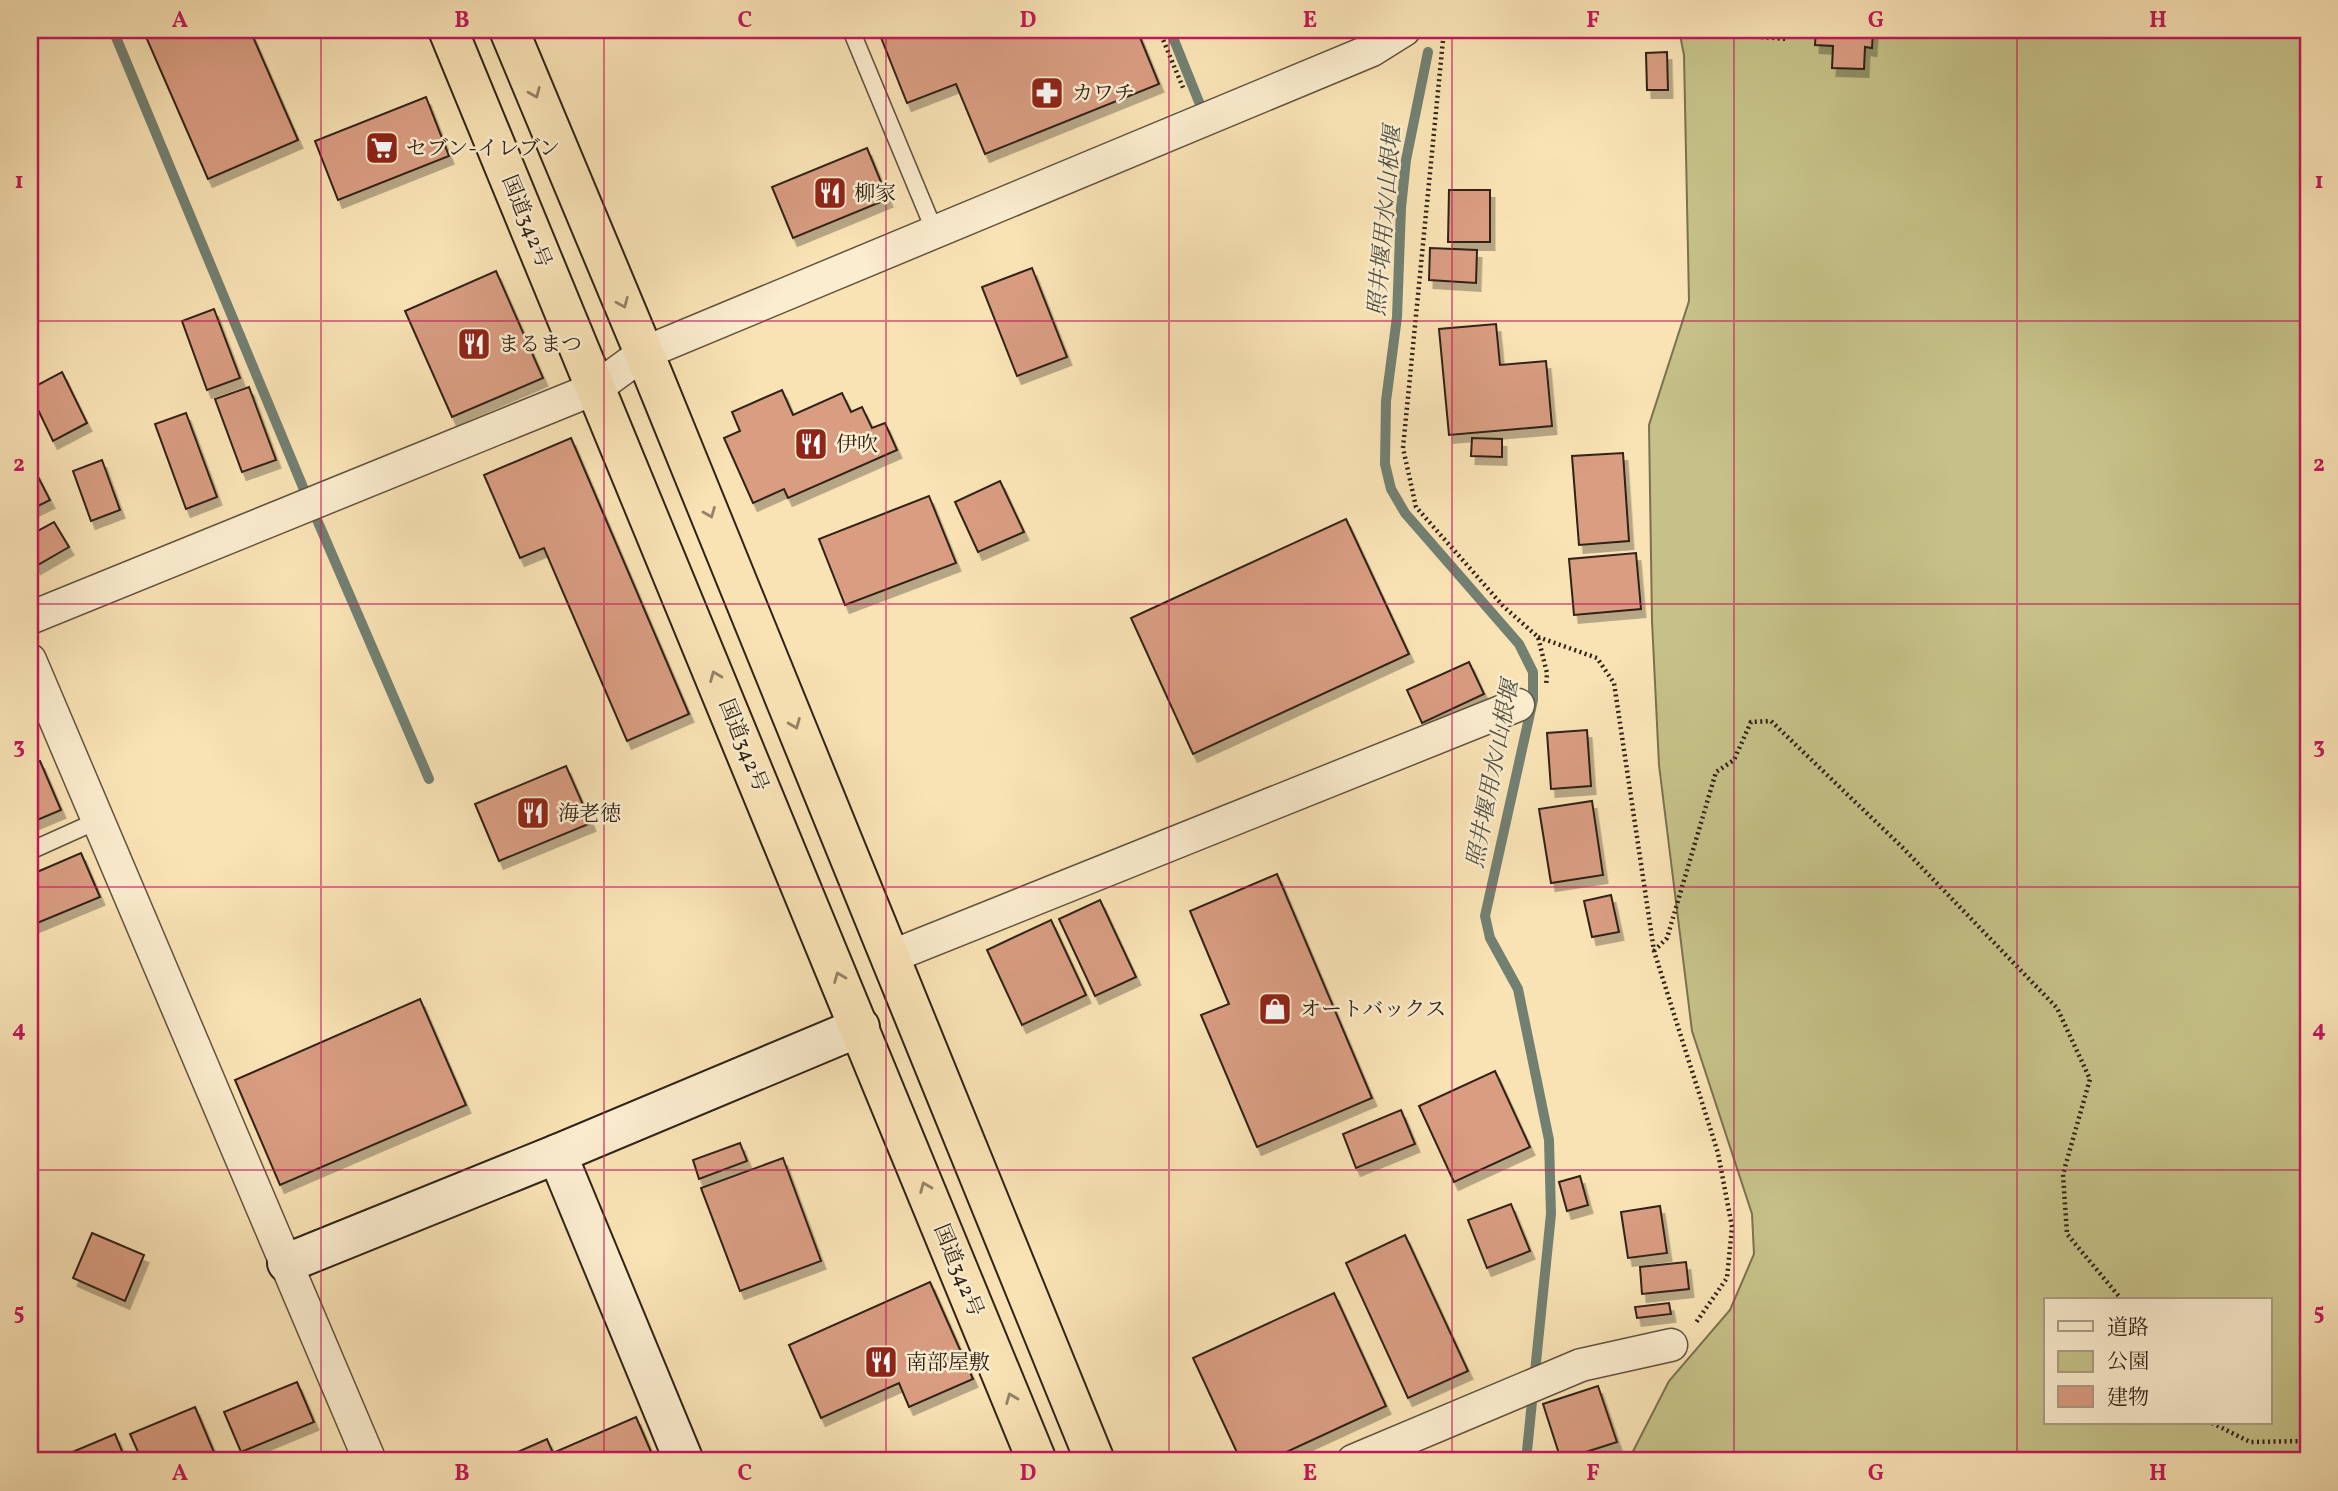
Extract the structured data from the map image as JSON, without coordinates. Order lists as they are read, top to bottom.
{
  "streets": {
    "highway": ["国道342号"]
  },
  "water": ["照井堰用水/山根堰"],
  "places": {
    "pharmacy": ["カワチ"],
    "supermarket": ["セブン-イレブン"],
    "restaurant": [
      "柳家",
      "まるまつ",
      "伊吹",
      "海老徳",
      "南部屋敷"
    ],
    "shop": ["オートバックス"]
  },
  "legend": ["道路", "公園", "建物"],
  "grid": {
    "columns": [
      "A",
      "B",
      "C",
      "D",
      "E",
      "F",
      "G",
      "H"
    ],
    "rows": [
      "1",
      "2",
      "3",
      "4",
      "5"
    ]
  }
}
